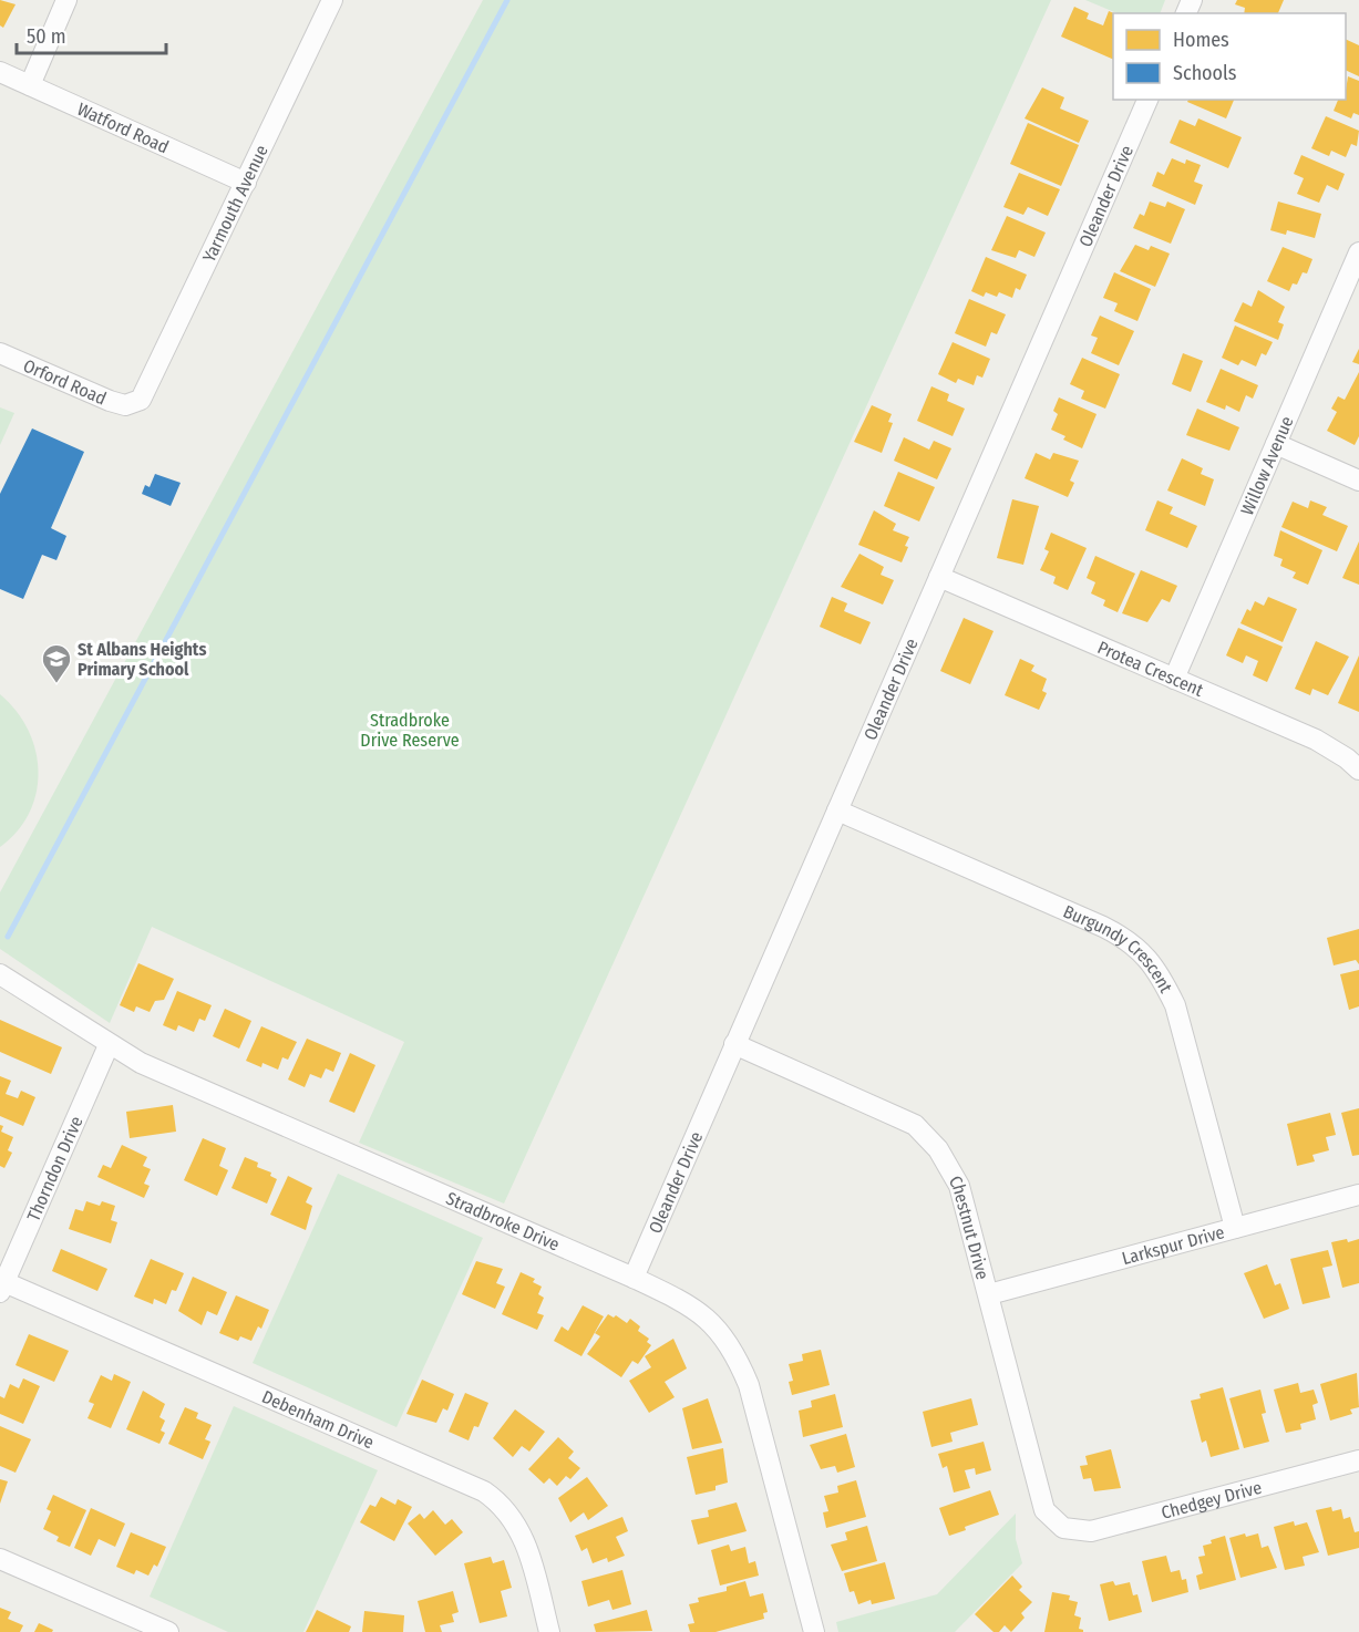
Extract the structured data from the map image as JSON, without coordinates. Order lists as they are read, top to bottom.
{
  "streets": {
    "street": [
      "Watford Road",
      "Oleander Drive",
      "Yarmouth Avenue",
      "Orford Road",
      "Willow Avenue",
      "Protea Crescent",
      "Burgundy Crescent",
      "Thorndon Drive",
      "Stradbroke Drive",
      "Chestnut Drive",
      "Larkspur Drive",
      "Debenham Drive",
      "Chedgey Drive"
    ]
  },
  "crossings": [
    ["Watford Road", "Yarmouth Avenue"],
    ["Oleander Drive", "Protea Crescent"],
    ["Oleander Drive", "Burgundy Crescent"],
    ["Oleander Drive", "Stradbroke Drive"],
    ["Oleander Drive", "Chestnut Drive"],
    ["Yarmouth Avenue", "Orford Road"],
    ["Willow Avenue", "Protea Crescent"],
    ["Burgundy Crescent", "Larkspur Drive"],
    ["Thorndon Drive", "Stradbroke Drive"],
    ["Thorndon Drive", "Debenham Drive"],
    ["Chestnut Drive", "Larkspur Drive"],
    ["Chestnut Drive", "Chedgey Drive"]
  ],
  "parks": ["Stradbroke Drive Reserve"],
  "places": {
    "school or university": ["St Albans Heights Primary School"]
  },
  "legend": ["Homes", "Schools"],
  "scale_bar": "50 m"
}
